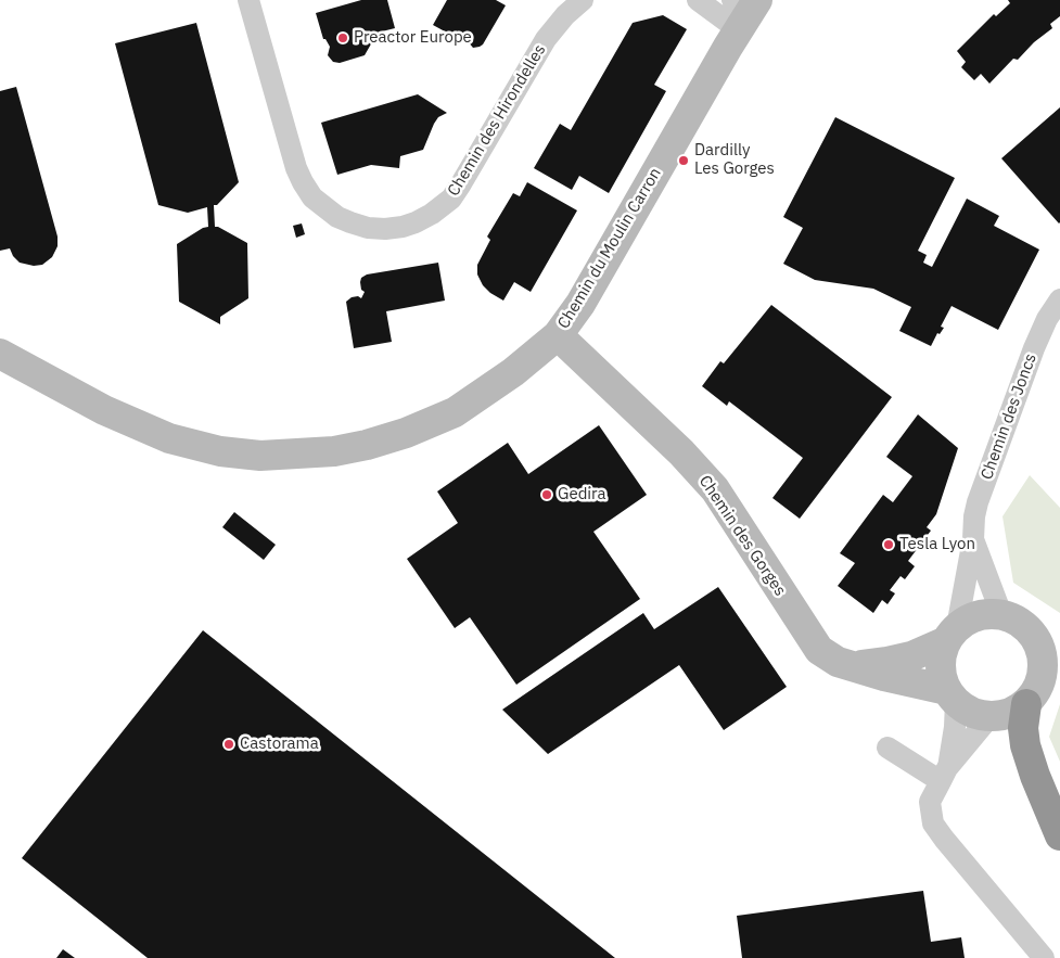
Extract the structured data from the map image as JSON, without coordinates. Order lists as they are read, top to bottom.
{
  "streets": {
    "main road": ["Chemin du Moulin Carron", "Chemin des Gorges"],
    "street": ["Chemin des Hirondelles", "Chemin des Joncs"]
  },
  "crossings": [
    ["Chemin du Moulin Carron", "Chemin des Gorges"],
    ["Chemin des Joncs", "Chemin des Gorges"]
  ],
  "places": [
    "Preactor Europe",
    "Dardilly Les Gorges",
    "Gedira",
    "Tesla Lyon",
    "Castorama"
  ]
}
